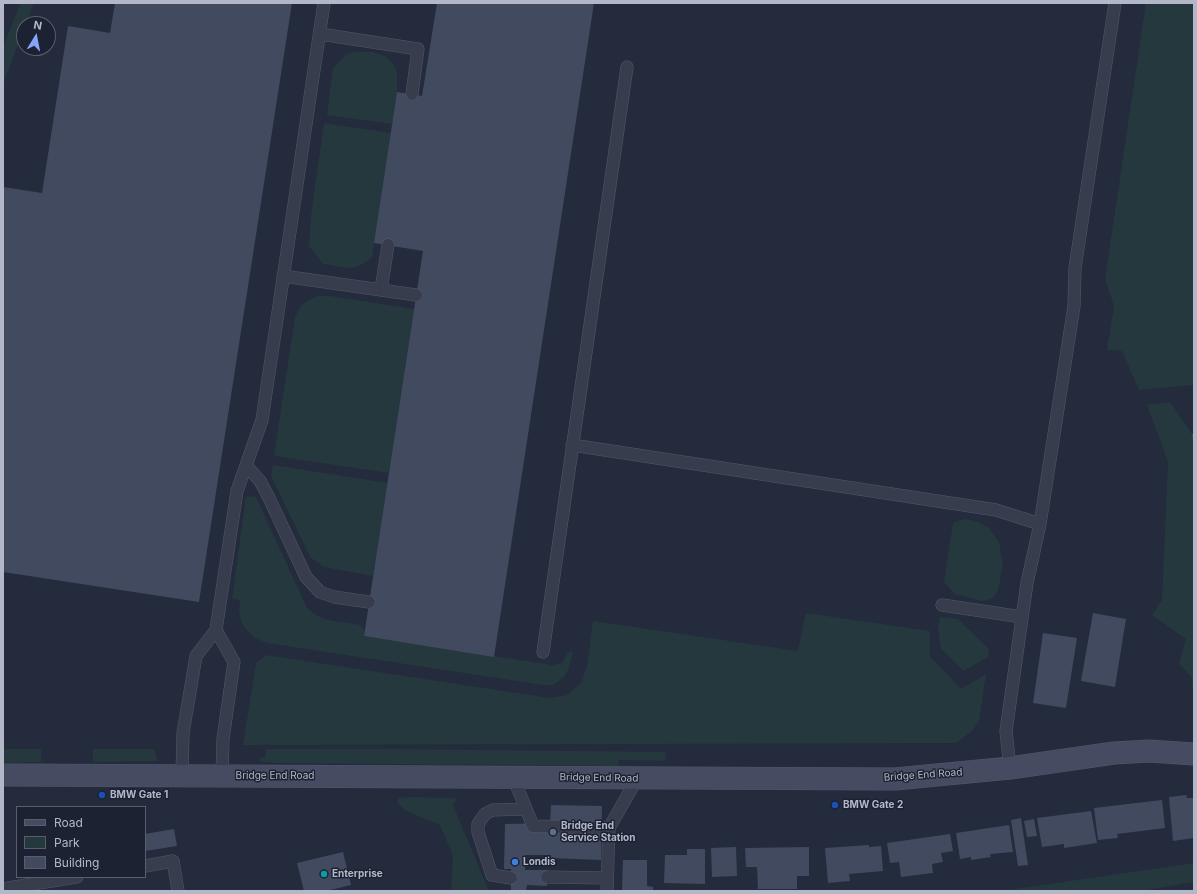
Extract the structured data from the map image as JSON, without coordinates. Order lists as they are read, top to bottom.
{
  "streets": {
    "main road": ["Bridge End Road"]
  },
  "places": [
    "BMW Gate 1",
    "BMW Gate 2",
    "Bridge End Service Station",
    "Londis",
    "Enterprise"
  ],
  "legend": ["Road", "Park", "Building"],
  "north": "top"
}
